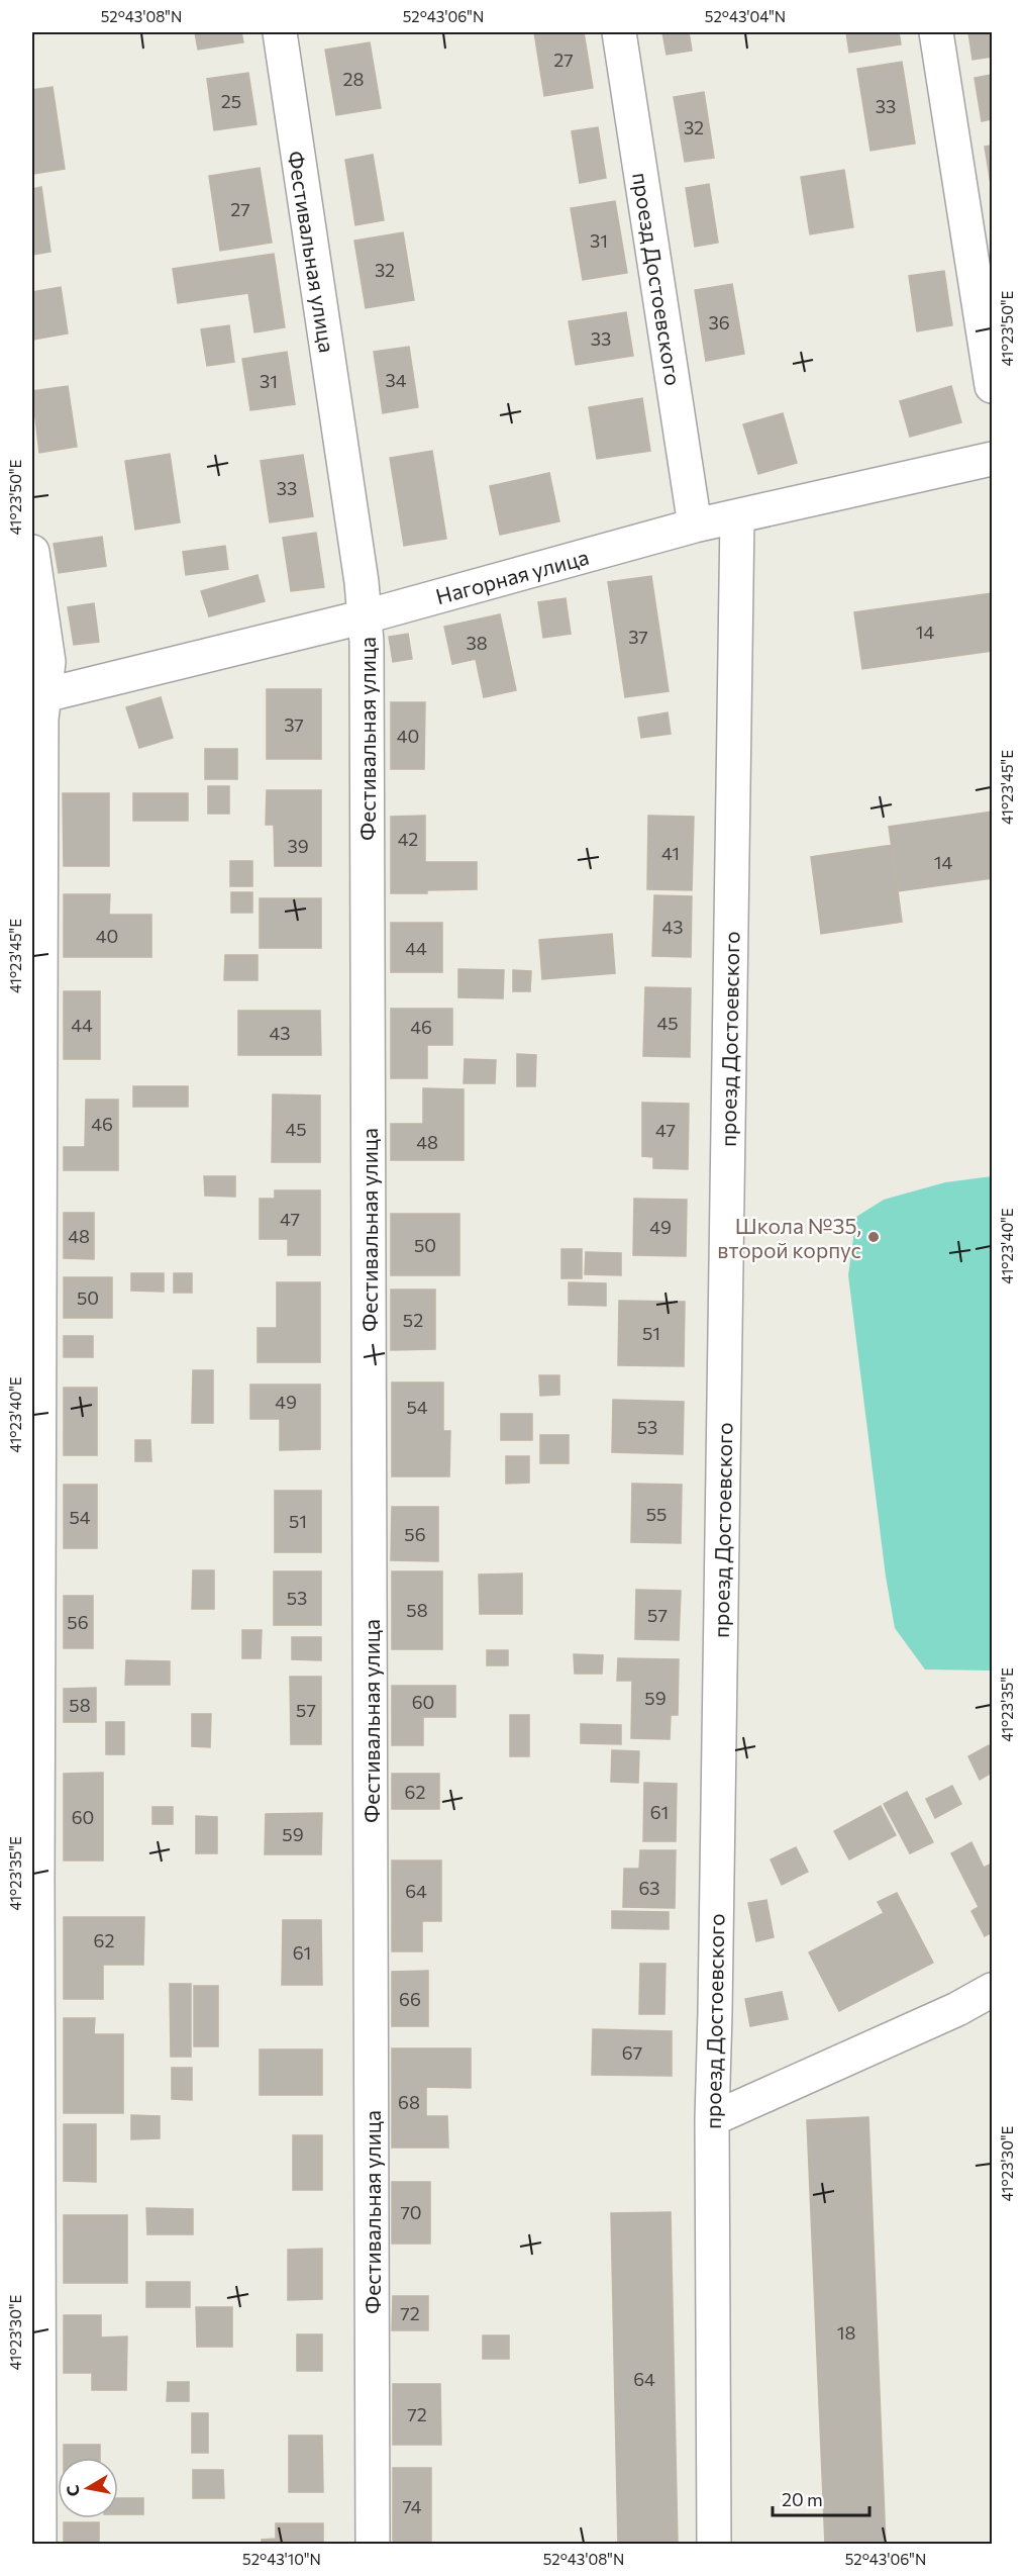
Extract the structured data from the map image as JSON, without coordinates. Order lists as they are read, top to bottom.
{
  "streets": {
    "street": ["Фестивальная улица", "проезд Достоевского", "Нагорная улица"]
  },
  "crossings": [
    ["Фестивальная улица", "Нагорная улица"],
    ["проезд Достоевского", "Нагорная улица"]
  ],
  "places": ["Школа №35, второй корпус"],
  "house_numbers": [
    "27",
    "28",
    "25",
    "33",
    "32",
    "27",
    "31",
    "32",
    "36",
    "33",
    "34",
    "31",
    "33",
    "14",
    "37",
    "38",
    "37",
    "40",
    "42",
    "39",
    "41",
    "14",
    "43",
    "40",
    "44",
    "45",
    "44",
    "46",
    "43",
    "46",
    "45",
    "47",
    "48",
    "47",
    "49",
    "48",
    "50",
    "50",
    "52",
    "51",
    "49",
    "54",
    "53",
    "55",
    "54",
    "51",
    "56",
    "53",
    "58",
    "57",
    "56",
    "59",
    "60",
    "58",
    "57",
    "62",
    "61",
    "60",
    "59",
    "63",
    "64",
    "62",
    "61",
    "66",
    "67",
    "68",
    "70",
    "72",
    "18",
    "64",
    "72",
    "74"
  ],
  "scale_bar": "20 m",
  "north": "left",
  "coordinates": [
    "52°43'08\"N",
    "52°43'06\"N",
    "52°43'04\"N",
    "41°23'50\"E",
    "41°23'45\"E",
    "41°23'40\"E",
    "41°23'35\"E",
    "41°23'30\"E",
    "52°43'10\"N"
  ]
}
